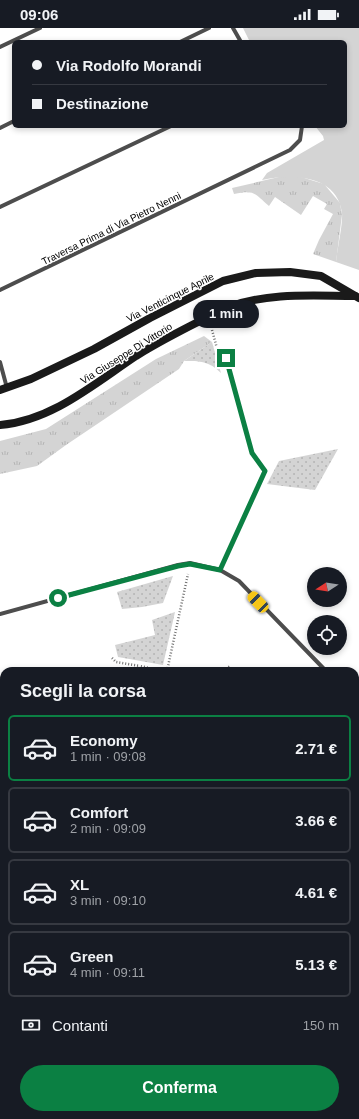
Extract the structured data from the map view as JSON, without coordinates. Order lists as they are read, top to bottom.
{
  "streets": {
    "street": ["Traversa Prima di Via Pietro Nenni", "Via Venticinque Aprile", "Via Giuseppe Di Vittorio"]
  },
  "crossings": [
    ["Via Venticinque Aprile", "Via Giuseppe Di Vittorio"]
  ],
  "north": "left",
  "page": {
    "status": "09:06",
    "banner": ["Via Rodolfo Morandi", "Destinazione"],
    "bubble": "1 min",
    "heading": "Scegli la corsa",
    "list": [
      {
        "name": "Economy",
        "note": "1 min · 09:08",
        "value": "2.71 €"
      },
      {
        "name": "Comfort",
        "note": "2 min · 09:09",
        "value": "3.66 €"
      },
      {
        "name": "XL",
        "note": "3 min · 09:10",
        "value": "4.61 €"
      },
      {
        "name": "Green",
        "note": "4 min · 09:11",
        "value": "5.13 €"
      }
    ],
    "pay": ["Contanti", "150 m"],
    "buttons": "Conferma"
  }
}
